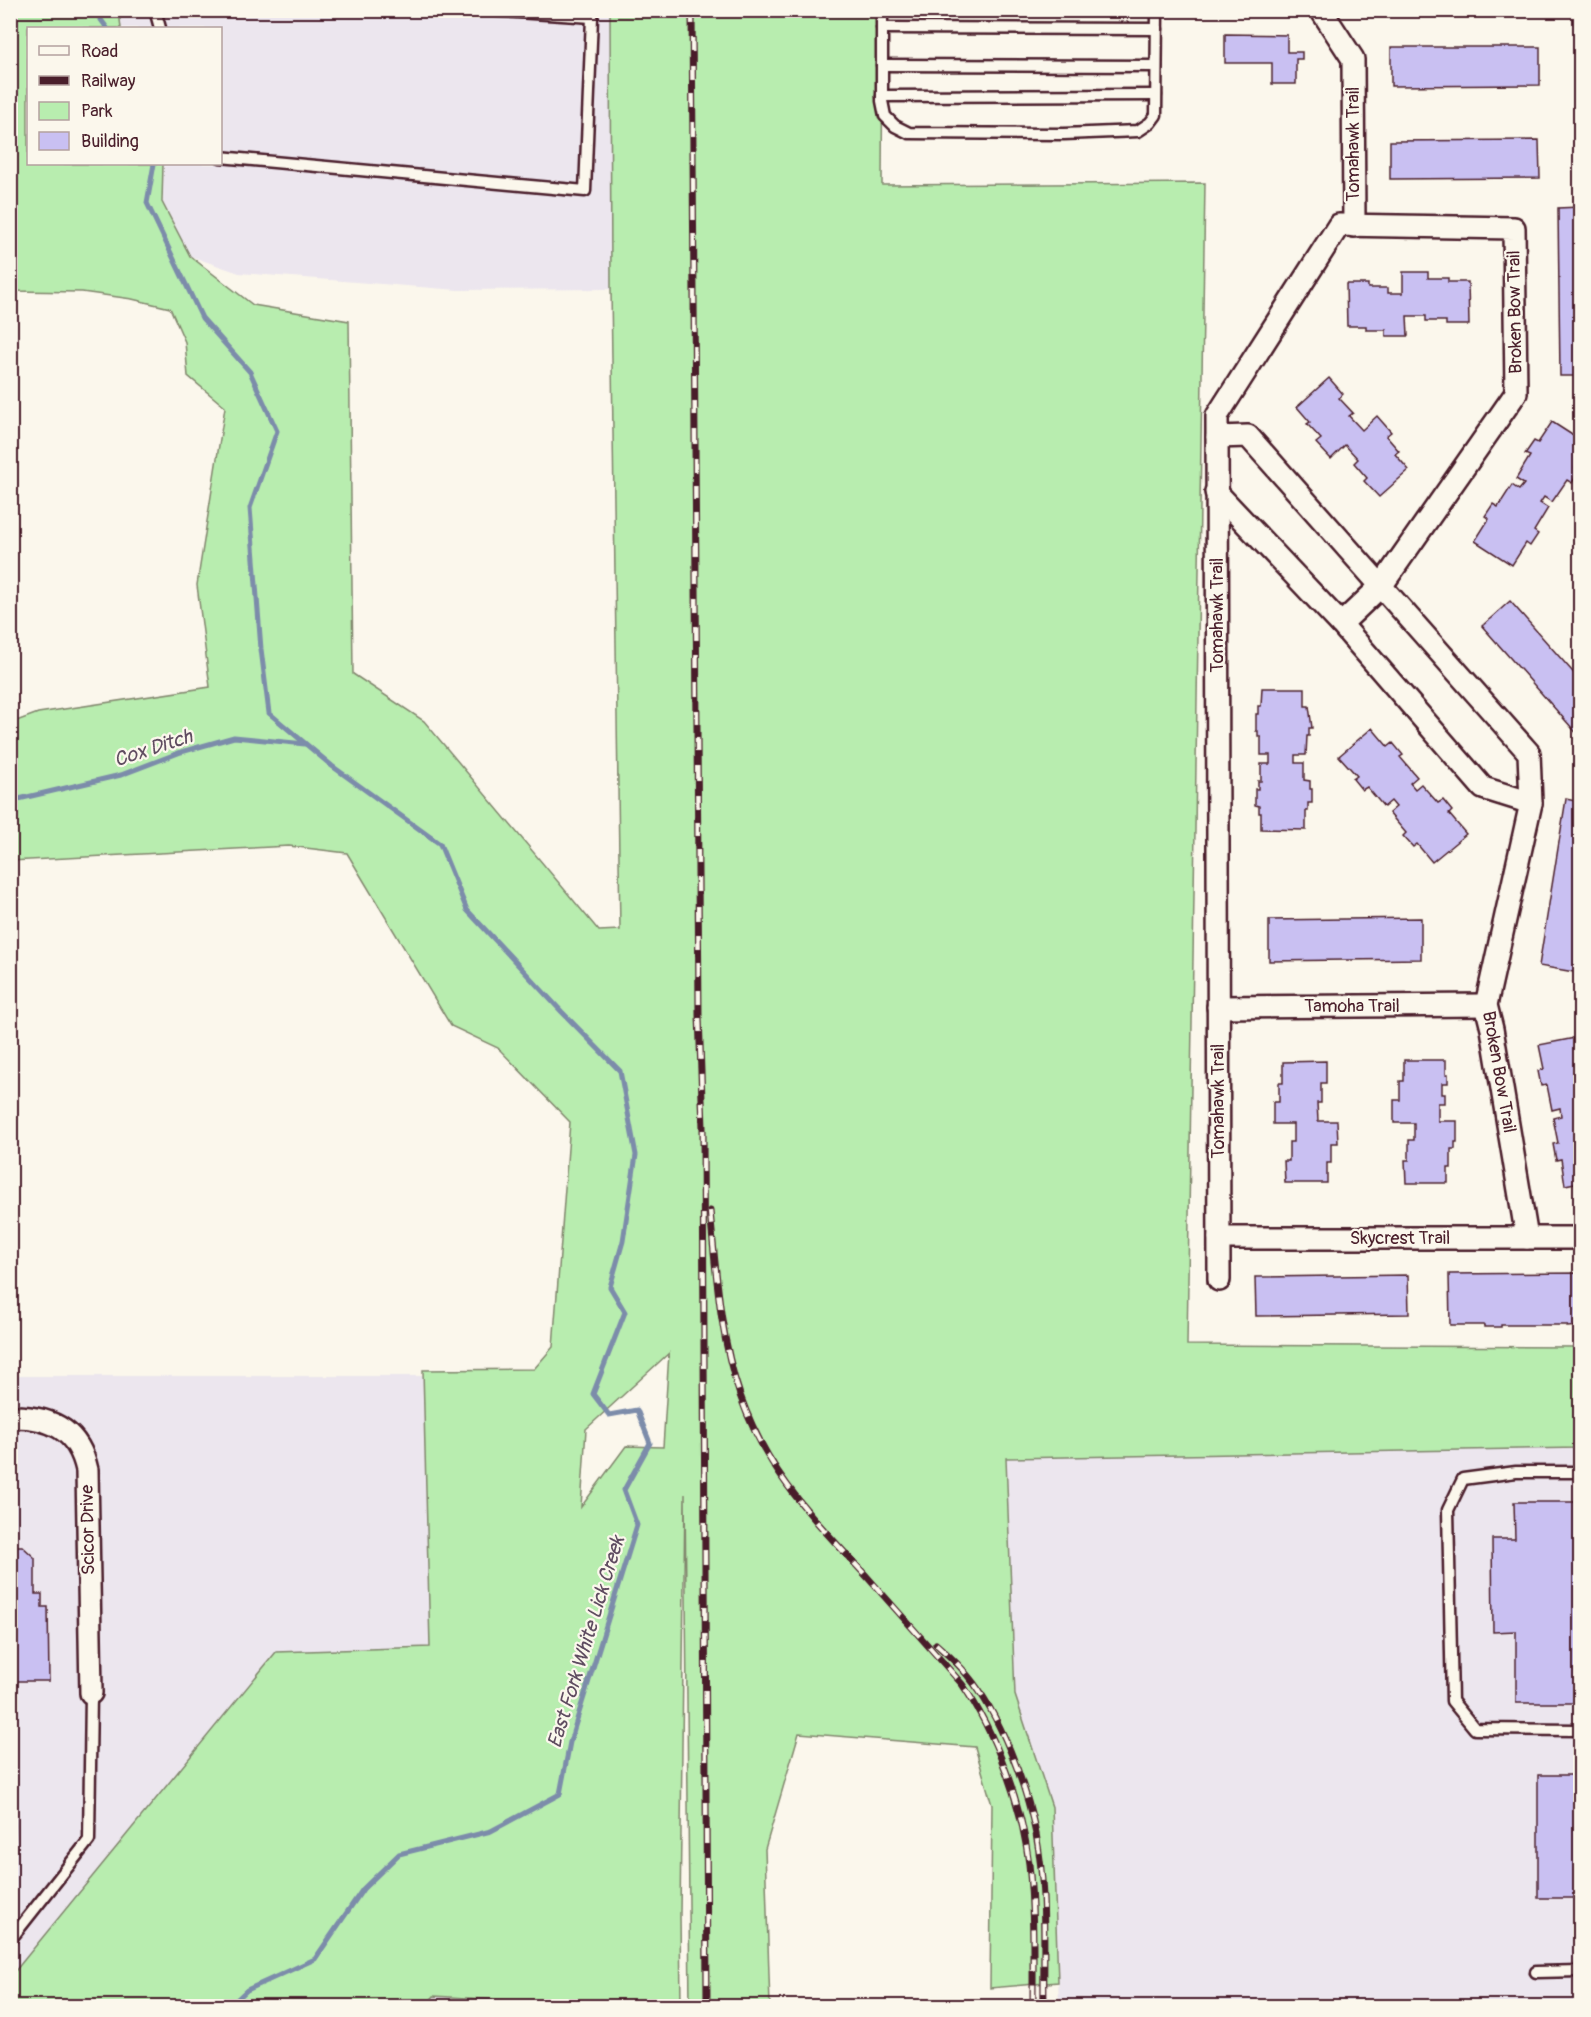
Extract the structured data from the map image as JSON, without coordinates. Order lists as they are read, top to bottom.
{
  "streets": {
    "street": [
      "Tomahawk Trail",
      "Broken Bow Trail",
      "Tamoha Trail",
      "Skycrest Trail",
      "Scicor Drive"
    ]
  },
  "crossings": [
    ["Tomahawk Trail", "Broken Bow Trail"],
    ["Tomahawk Trail", "Tamoha Trail"],
    ["Tomahawk Trail", "Skycrest Trail"],
    ["Broken Bow Trail", "Tamoha Trail"],
    ["Broken Bow Trail", "Skycrest Trail"]
  ],
  "water": ["Cox Ditch", "East Fork White Lick Creek"],
  "legend": [
    "Road",
    "Railway",
    "Park",
    "Building"
  ]
}
